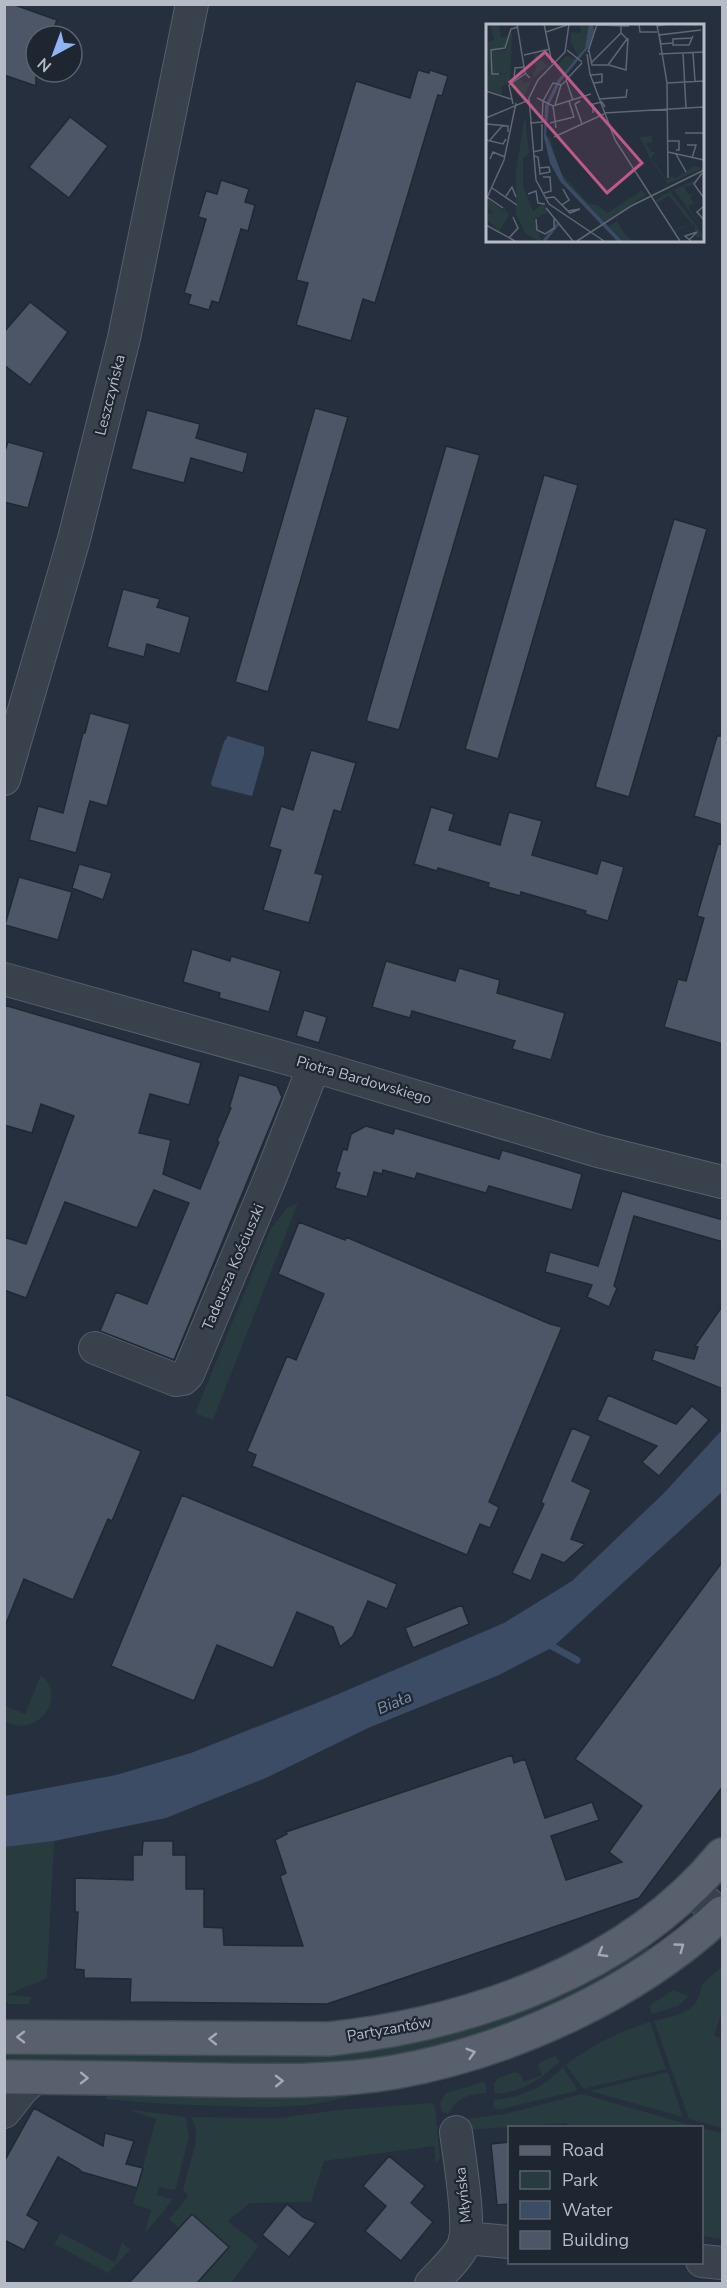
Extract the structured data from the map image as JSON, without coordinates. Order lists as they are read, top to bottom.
{
  "streets": {
    "main road": ["Partyzantów"],
    "street": [
      "Leszczyńska",
      "Piotra Bardowskiego",
      "Tadeusza Kościuszki",
      "Młyńska"
    ]
  },
  "crossings": [
    ["Piotra Bardowskiego", "Tadeusza Kościuszki"]
  ],
  "water": ["Biała"],
  "legend": [
    "Road",
    "Park",
    "Water",
    "Building"
  ],
  "north": "bottom left"
}
